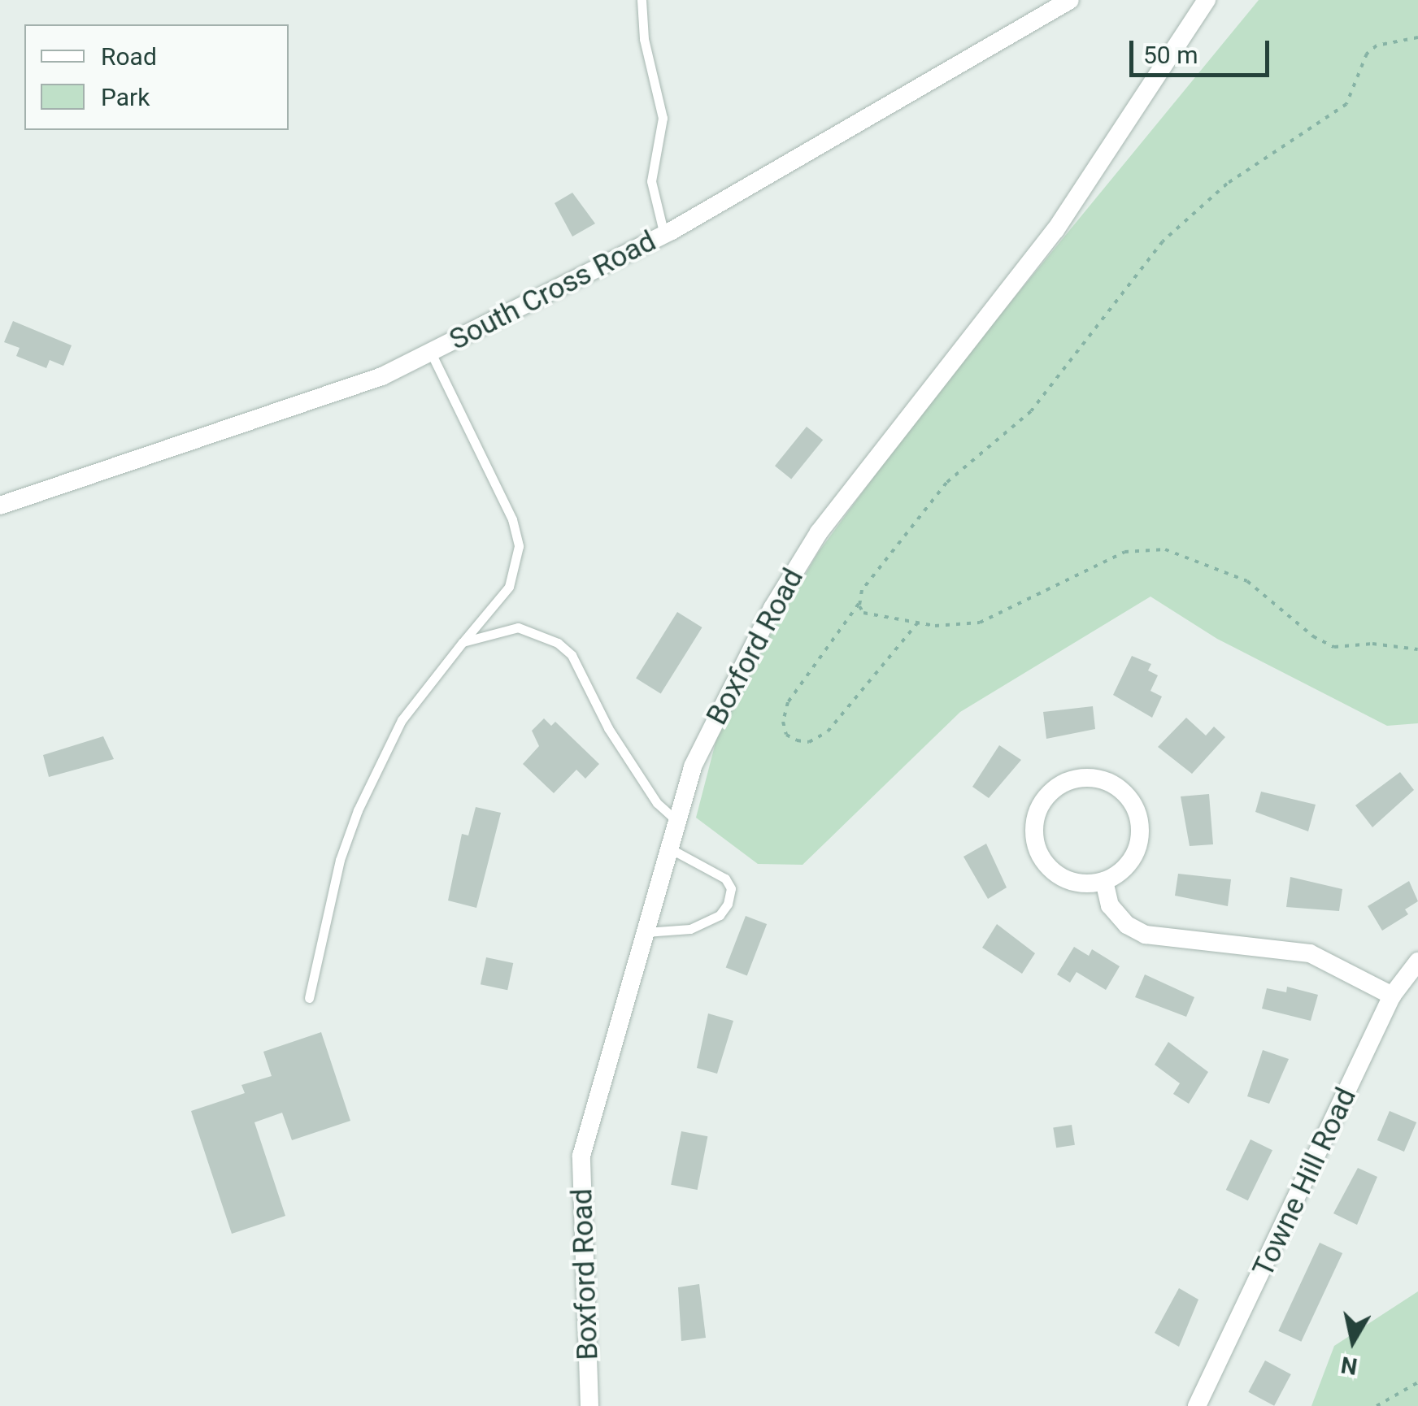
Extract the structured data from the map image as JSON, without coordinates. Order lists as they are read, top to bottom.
{
  "streets": {
    "street": ["South Cross Road", "Boxford Road", "Towne Hill Road"]
  },
  "legend": ["Road", "Park"],
  "scale_bar": "50 m",
  "north": "bottom"
}
